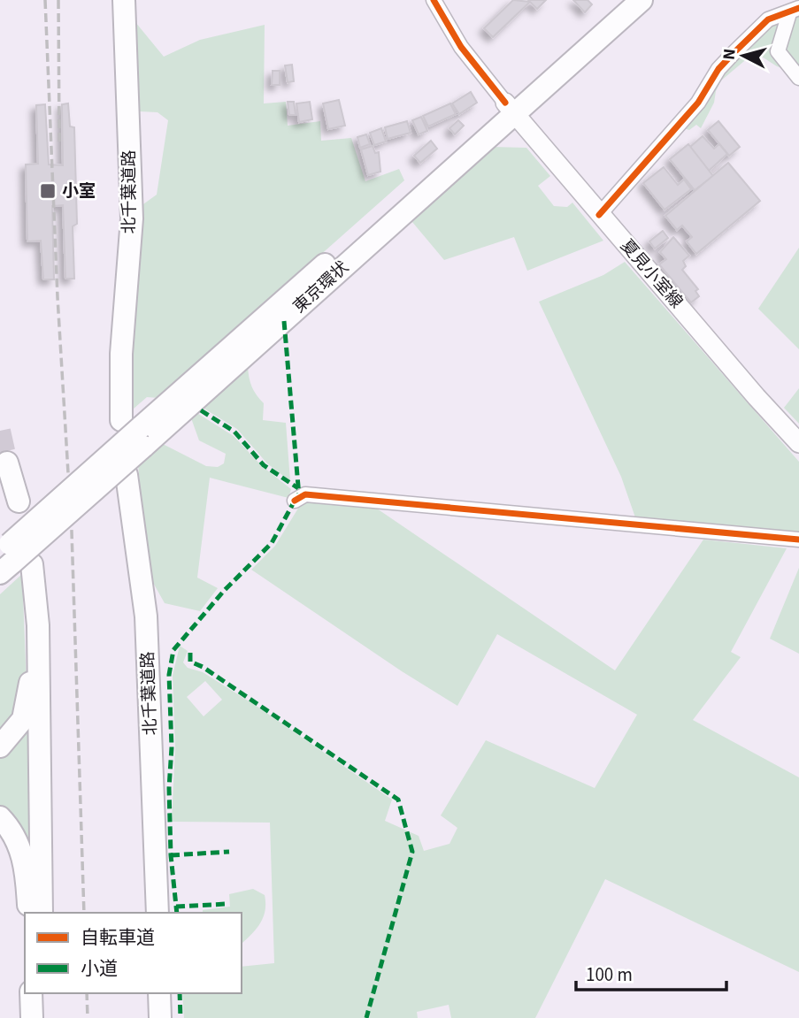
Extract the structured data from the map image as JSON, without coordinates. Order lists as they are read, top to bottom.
{
  "streets": {
    "highway": ["北千葉道路", "東京環状"],
    "main road": ["夏見小室線"]
  },
  "crossings": [
    ["北千葉道路", "東京環状"],
    ["夏見小室線", "東京環状"]
  ],
  "places": {
    "transit": ["小室"]
  },
  "legend": ["自転車道", "小道"],
  "scale_bar": "100 m",
  "north": "left"
}
